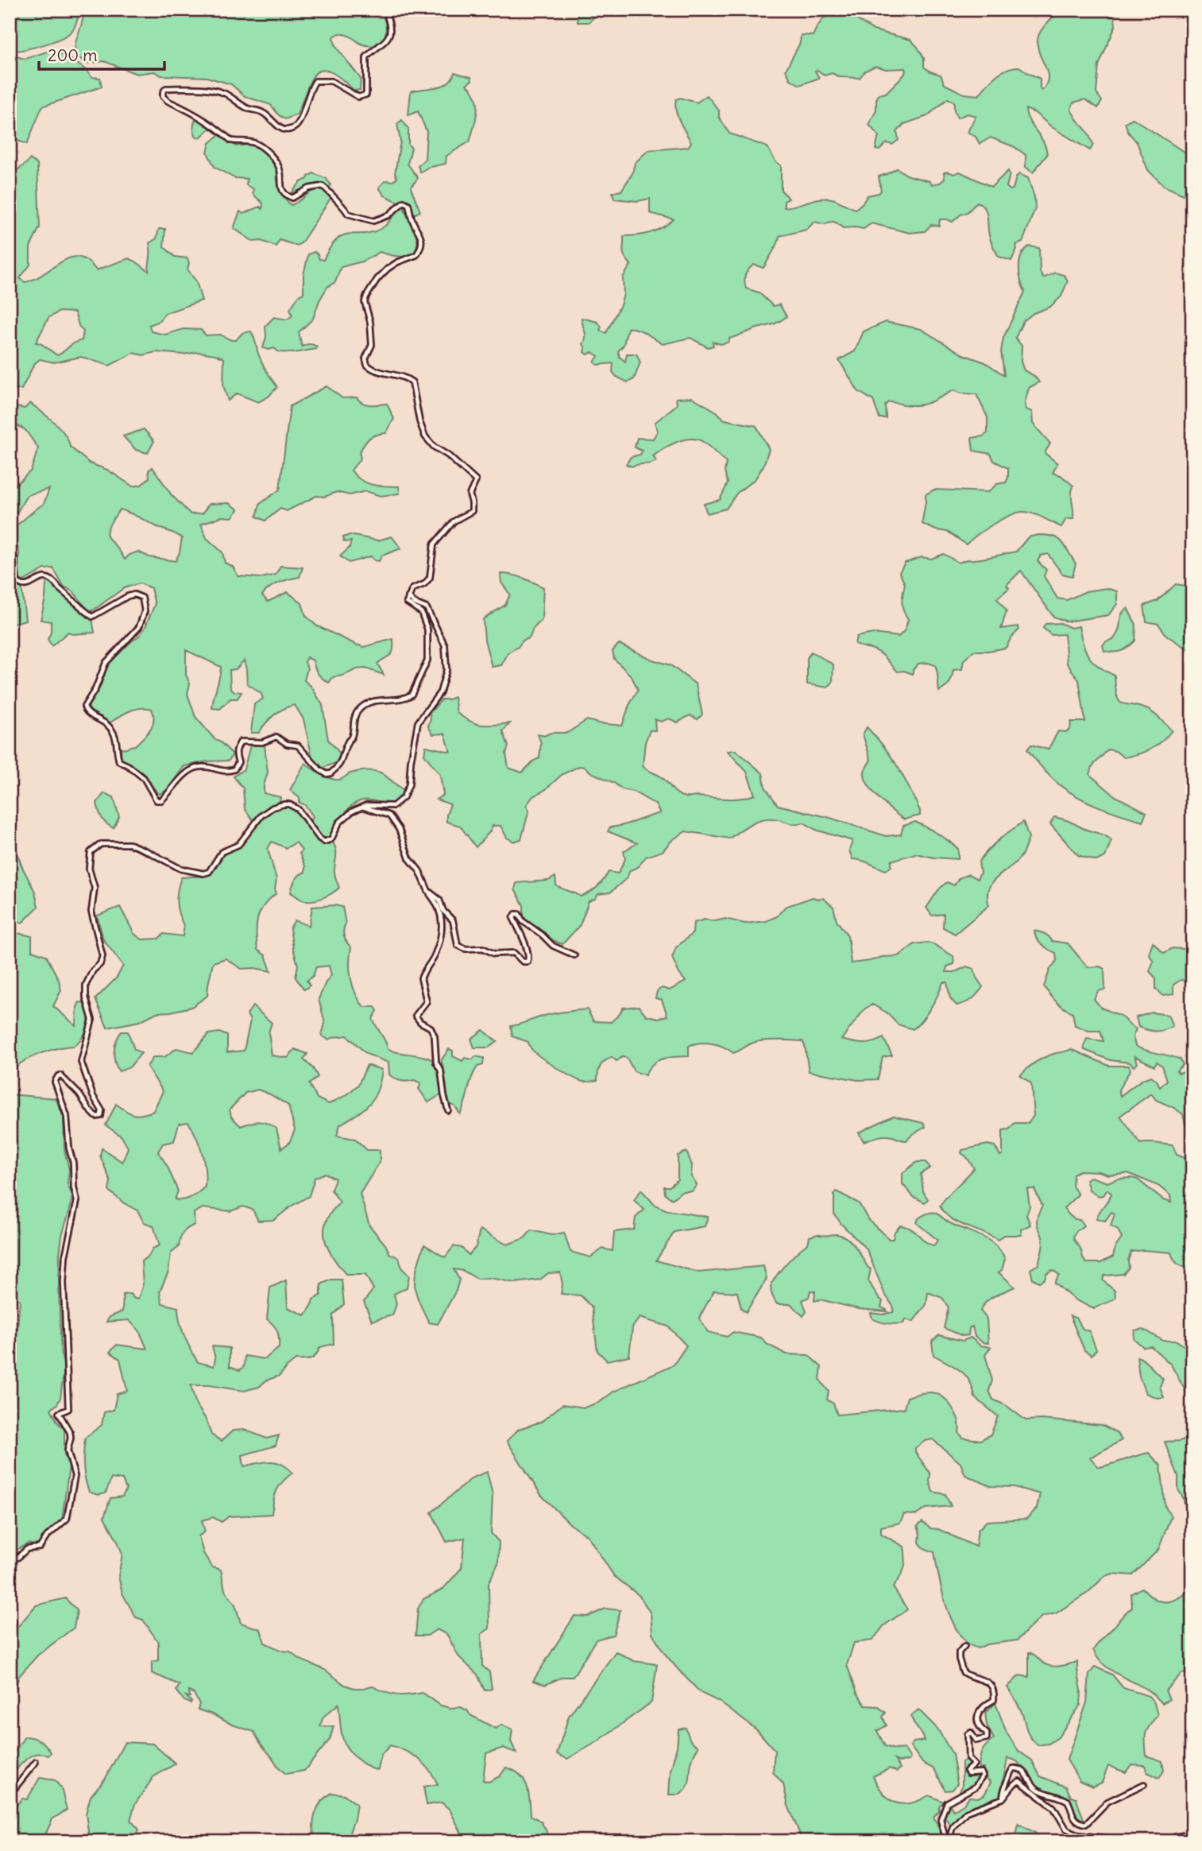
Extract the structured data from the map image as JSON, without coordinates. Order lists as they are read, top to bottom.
{
  "scale_bar": "200 m"
}
